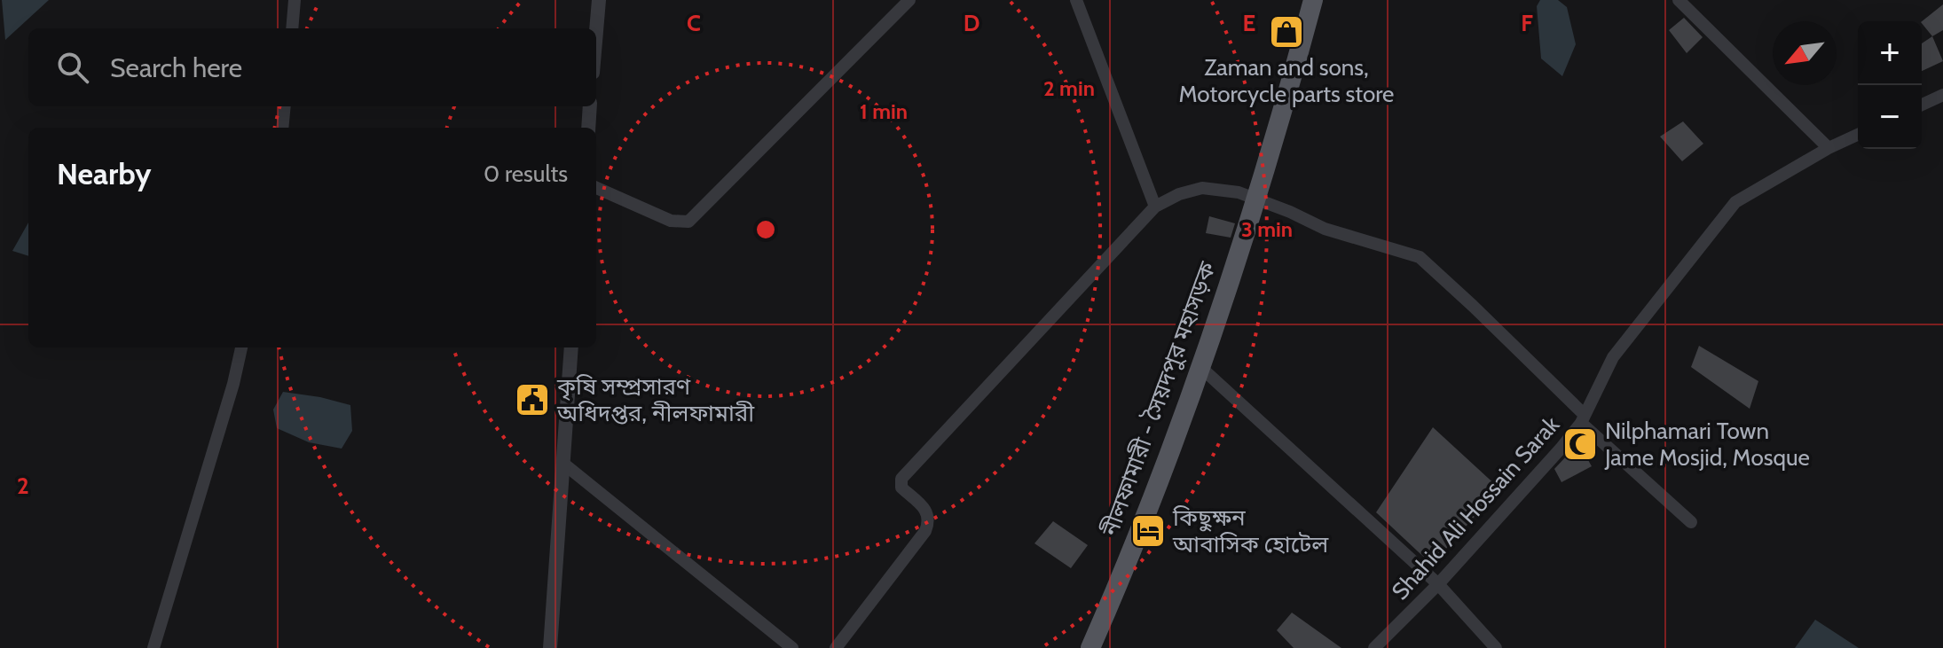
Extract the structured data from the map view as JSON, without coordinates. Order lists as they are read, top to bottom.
{
  "streets": {
    "main road": ["নীলফামারী - সৈয়দপুর মহাসড়ক"],
    "street": ["Shahid Ali Hossain Sarak"]
  },
  "places": {
    "shop": ["Zaman and sons, Motorcycle parts store"],
    "public building": ["কৃষি সম্প্রসারণ অধিদপ্তর, নীলফামারী"],
    "mosque": ["Nilphamari Town Jame Mosjid, Mosque"],
    "hotel": ["কিছুক্ষন আবাসিক হোটেল"]
  },
  "north": "bottom left",
  "page": {
    "map_buttons": ["+", "−"],
    "search": "Search here",
    "heading": ["Nearby", "0 results"]
  },
  "grid": {
    "columns": [
      "C",
      "D",
      "E",
      "F"
    ],
    "rows": ["2"]
  },
  "rings": ["2 min", "1 min", "3 min"]
}
